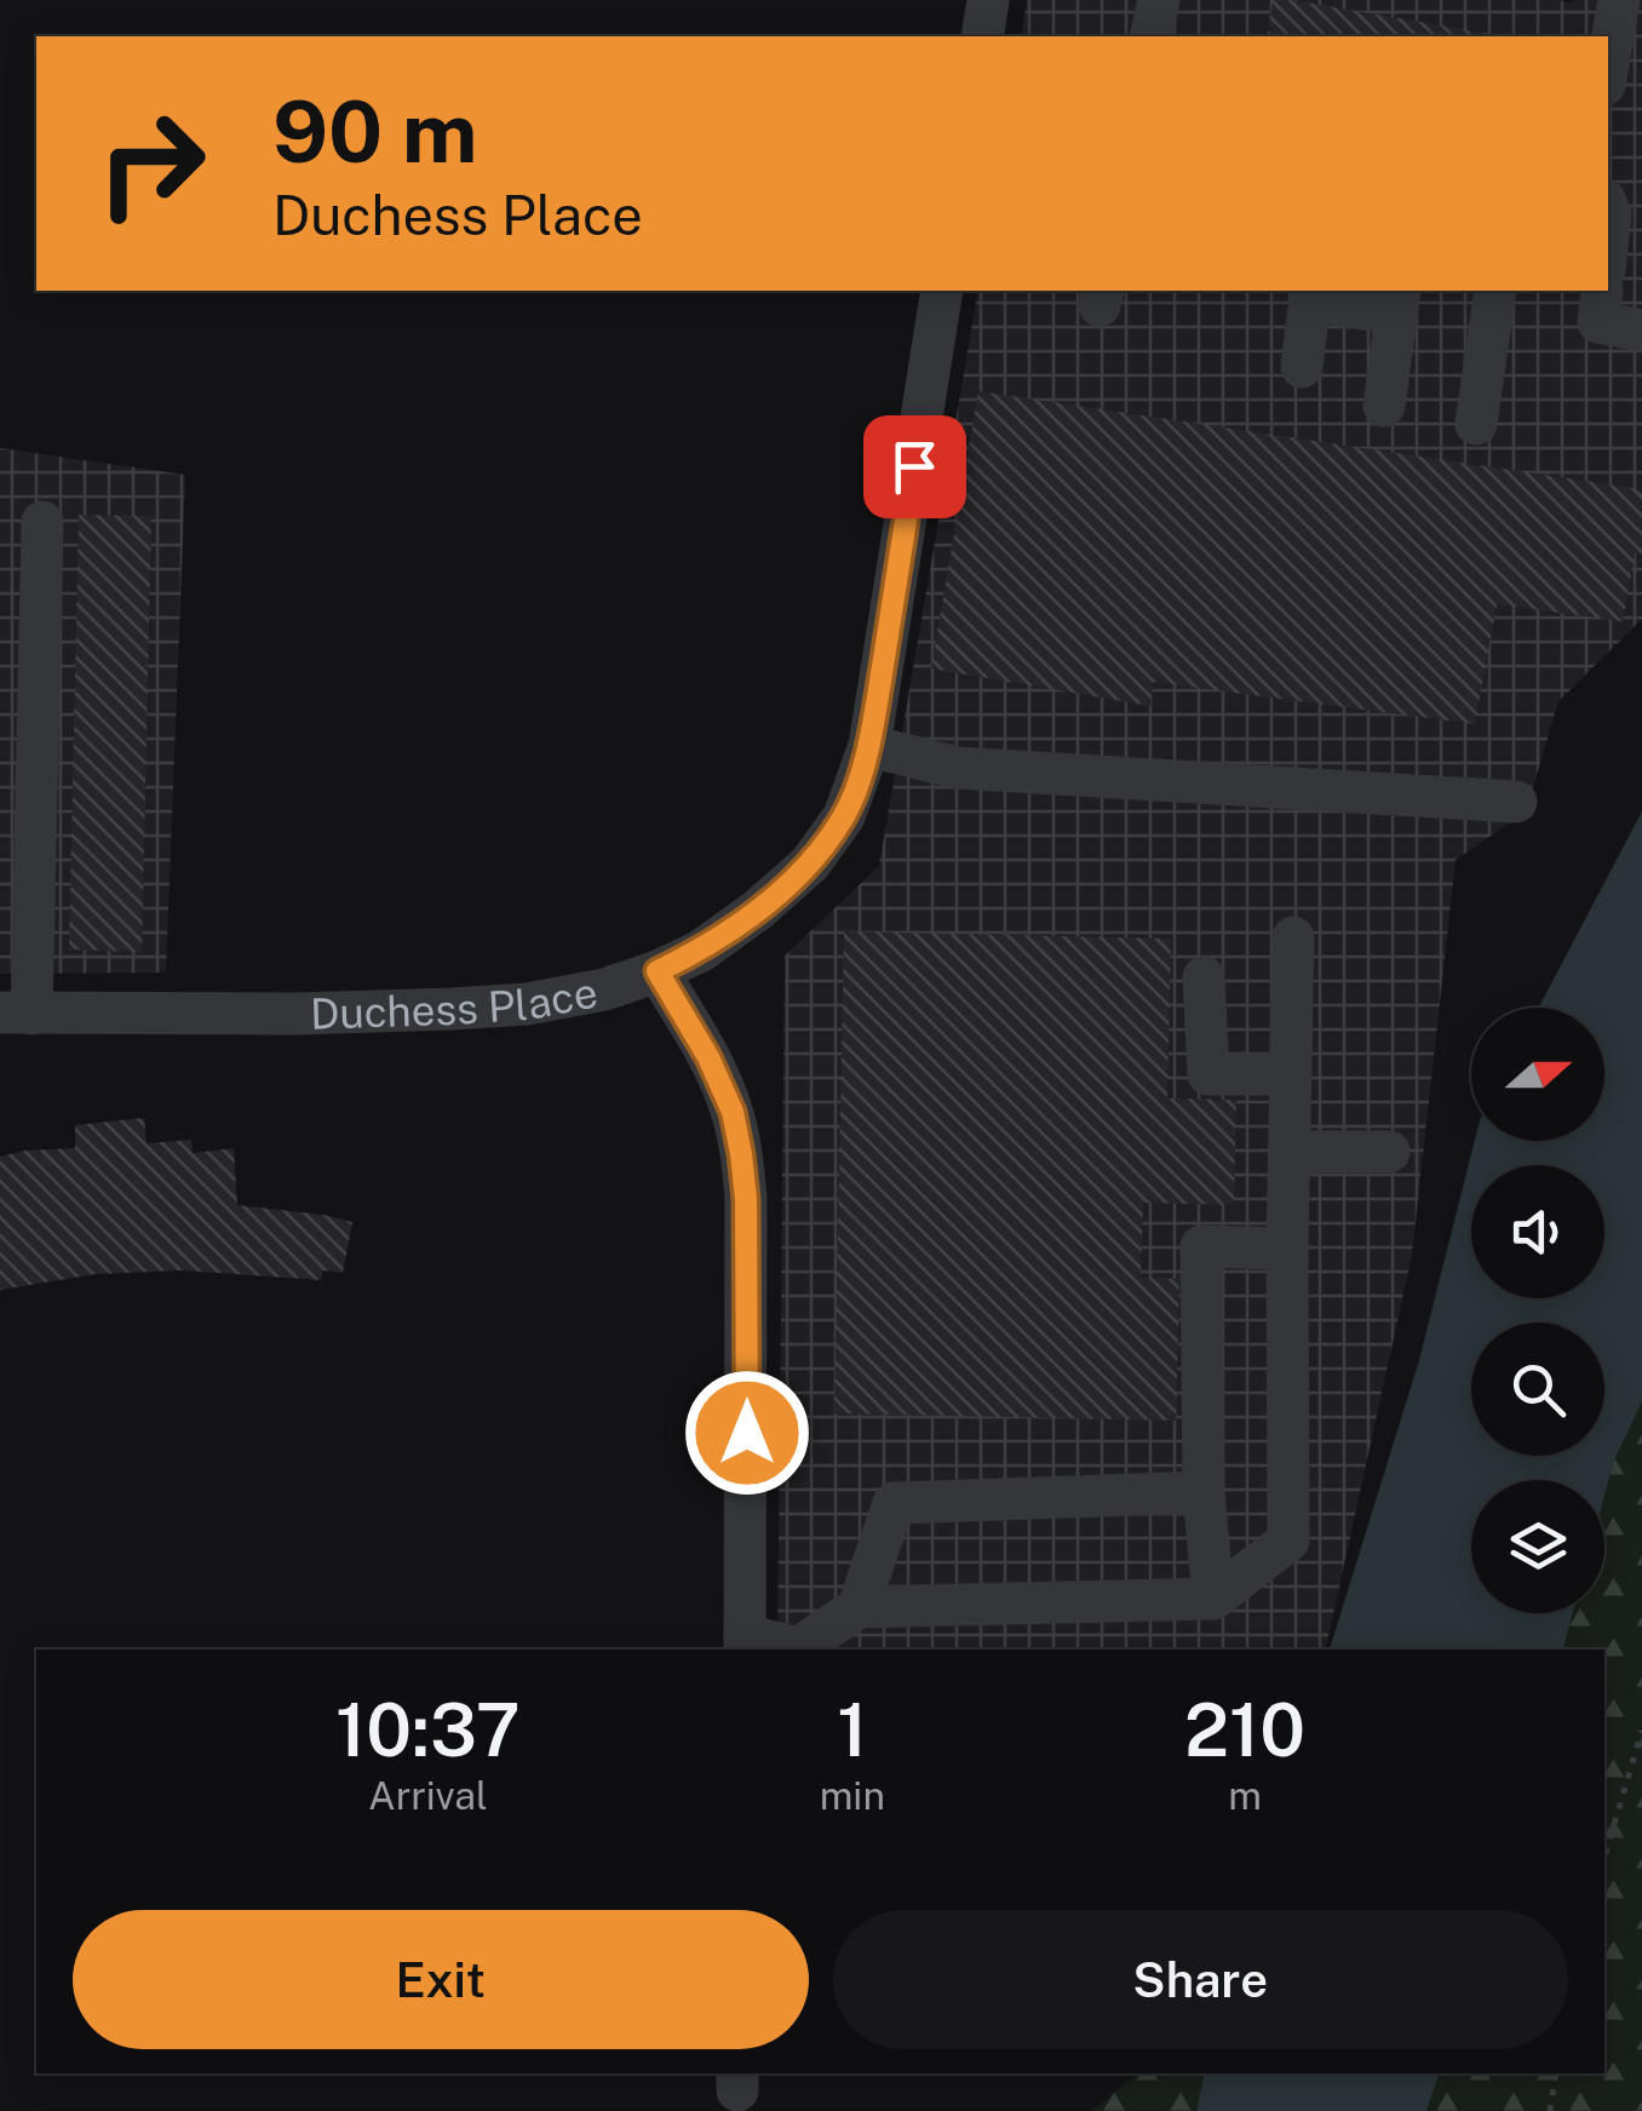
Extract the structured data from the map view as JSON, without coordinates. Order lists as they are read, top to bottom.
{
  "streets": {
    "street": ["Duchess Place"]
  },
  "north": "right",
  "page": {
    "turn": ["90 m", "Duchess Place"],
    "eta": [
      "10:37",
      "Arrival",
      "1",
      "min",
      "210",
      "m"
    ],
    "buttons": ["Exit", "Share"]
  }
}
